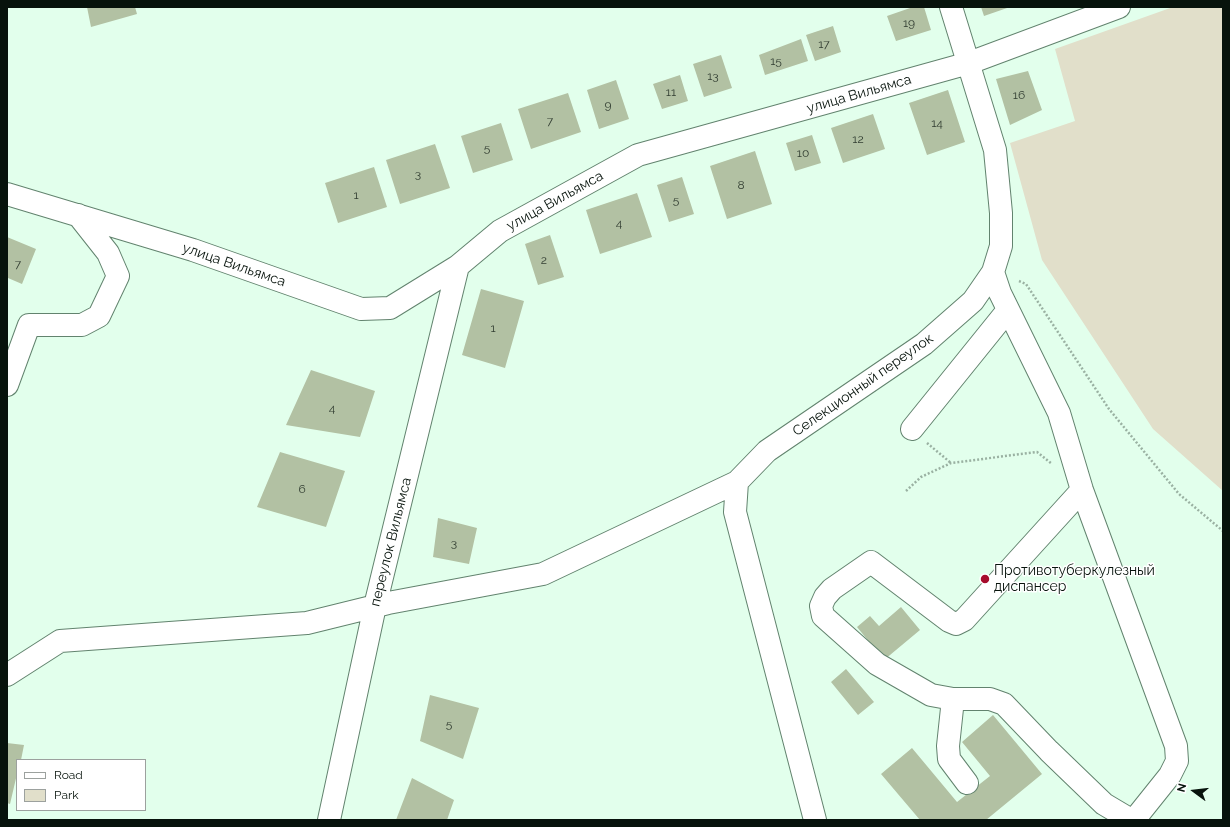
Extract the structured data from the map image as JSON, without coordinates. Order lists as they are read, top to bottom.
{
  "streets": {
    "street": ["улица Вильямса", "Селекционный переулок", "переулок Вильямса"]
  },
  "crossings": [
    ["улица Вильямса", "Селекционный переулок"],
    ["улица Вильямса", "переулок Вильямса"]
  ],
  "places": ["Противотуберкулезный диспансер"],
  "house_numbers": [
    "19",
    "17",
    "15",
    "13",
    "11",
    "16",
    "9",
    "7",
    "14",
    "12",
    "5",
    "10",
    "3",
    "8",
    "1",
    "5",
    "4",
    "2",
    "7",
    "1",
    "4",
    "6",
    "3",
    "5"
  ],
  "legend": ["Road", "Park"],
  "north": "left"
}
